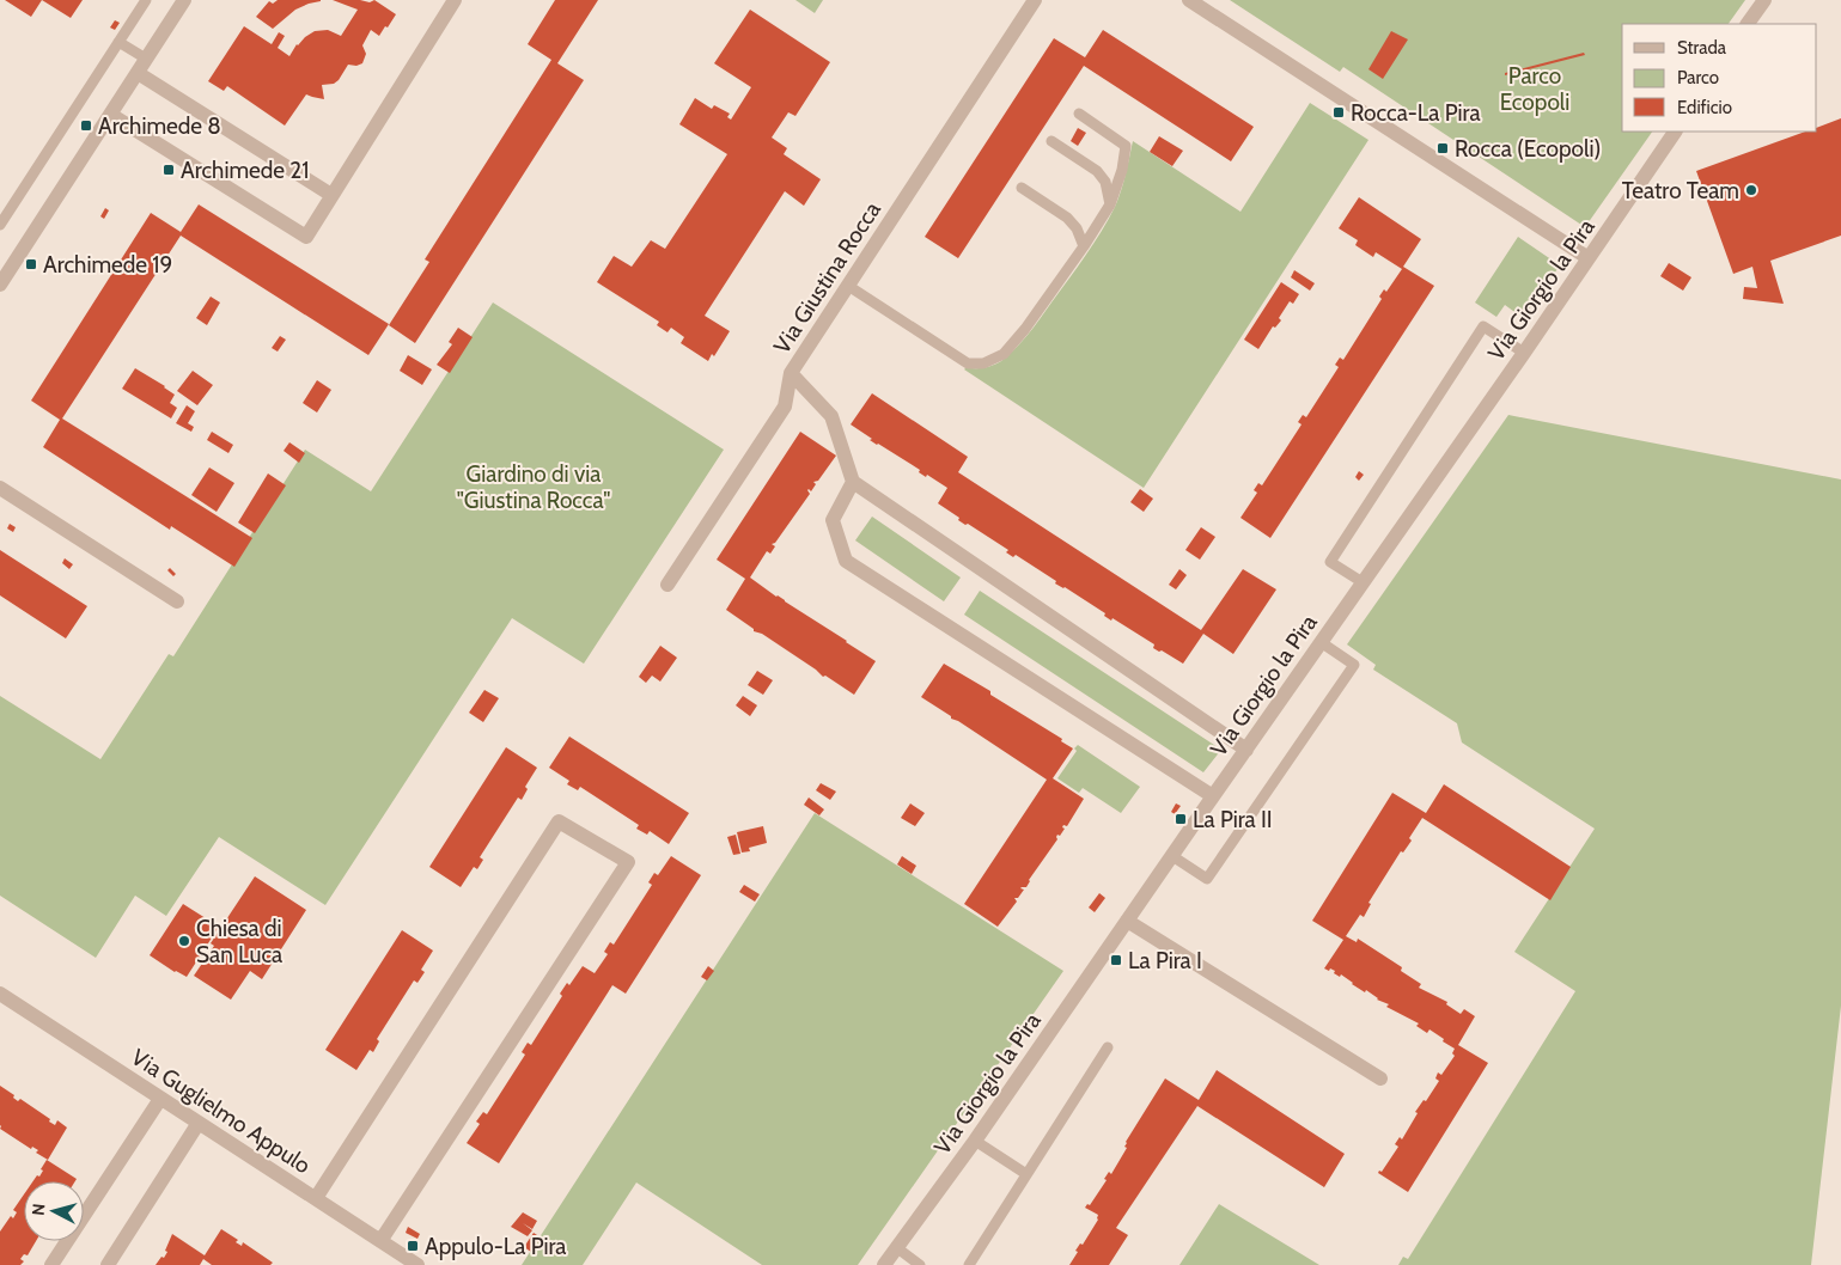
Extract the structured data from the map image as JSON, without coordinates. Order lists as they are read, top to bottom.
{
  "streets": {
    "street": ["Via Giustina Rocca", "Via Giorgio la Pira", "Via Guglielmo Appulo"]
  },
  "parks": ["Parco Ecopoli", "Giardino di via \"Giustina Rocca\""],
  "places": {
    "transit": [
      "Rocca-La Pira",
      "Archimede 8",
      "Rocca (Ecopoli)",
      "Archimede 21",
      "Archimede 19",
      "La Pira II",
      "La Pira I",
      "Appulo-La Pira"
    ],
    "other": ["Teatro Team", "Chiesa di San Luca"]
  },
  "legend": ["Strada", "Parco", "Edificio"],
  "north": "left"
}
